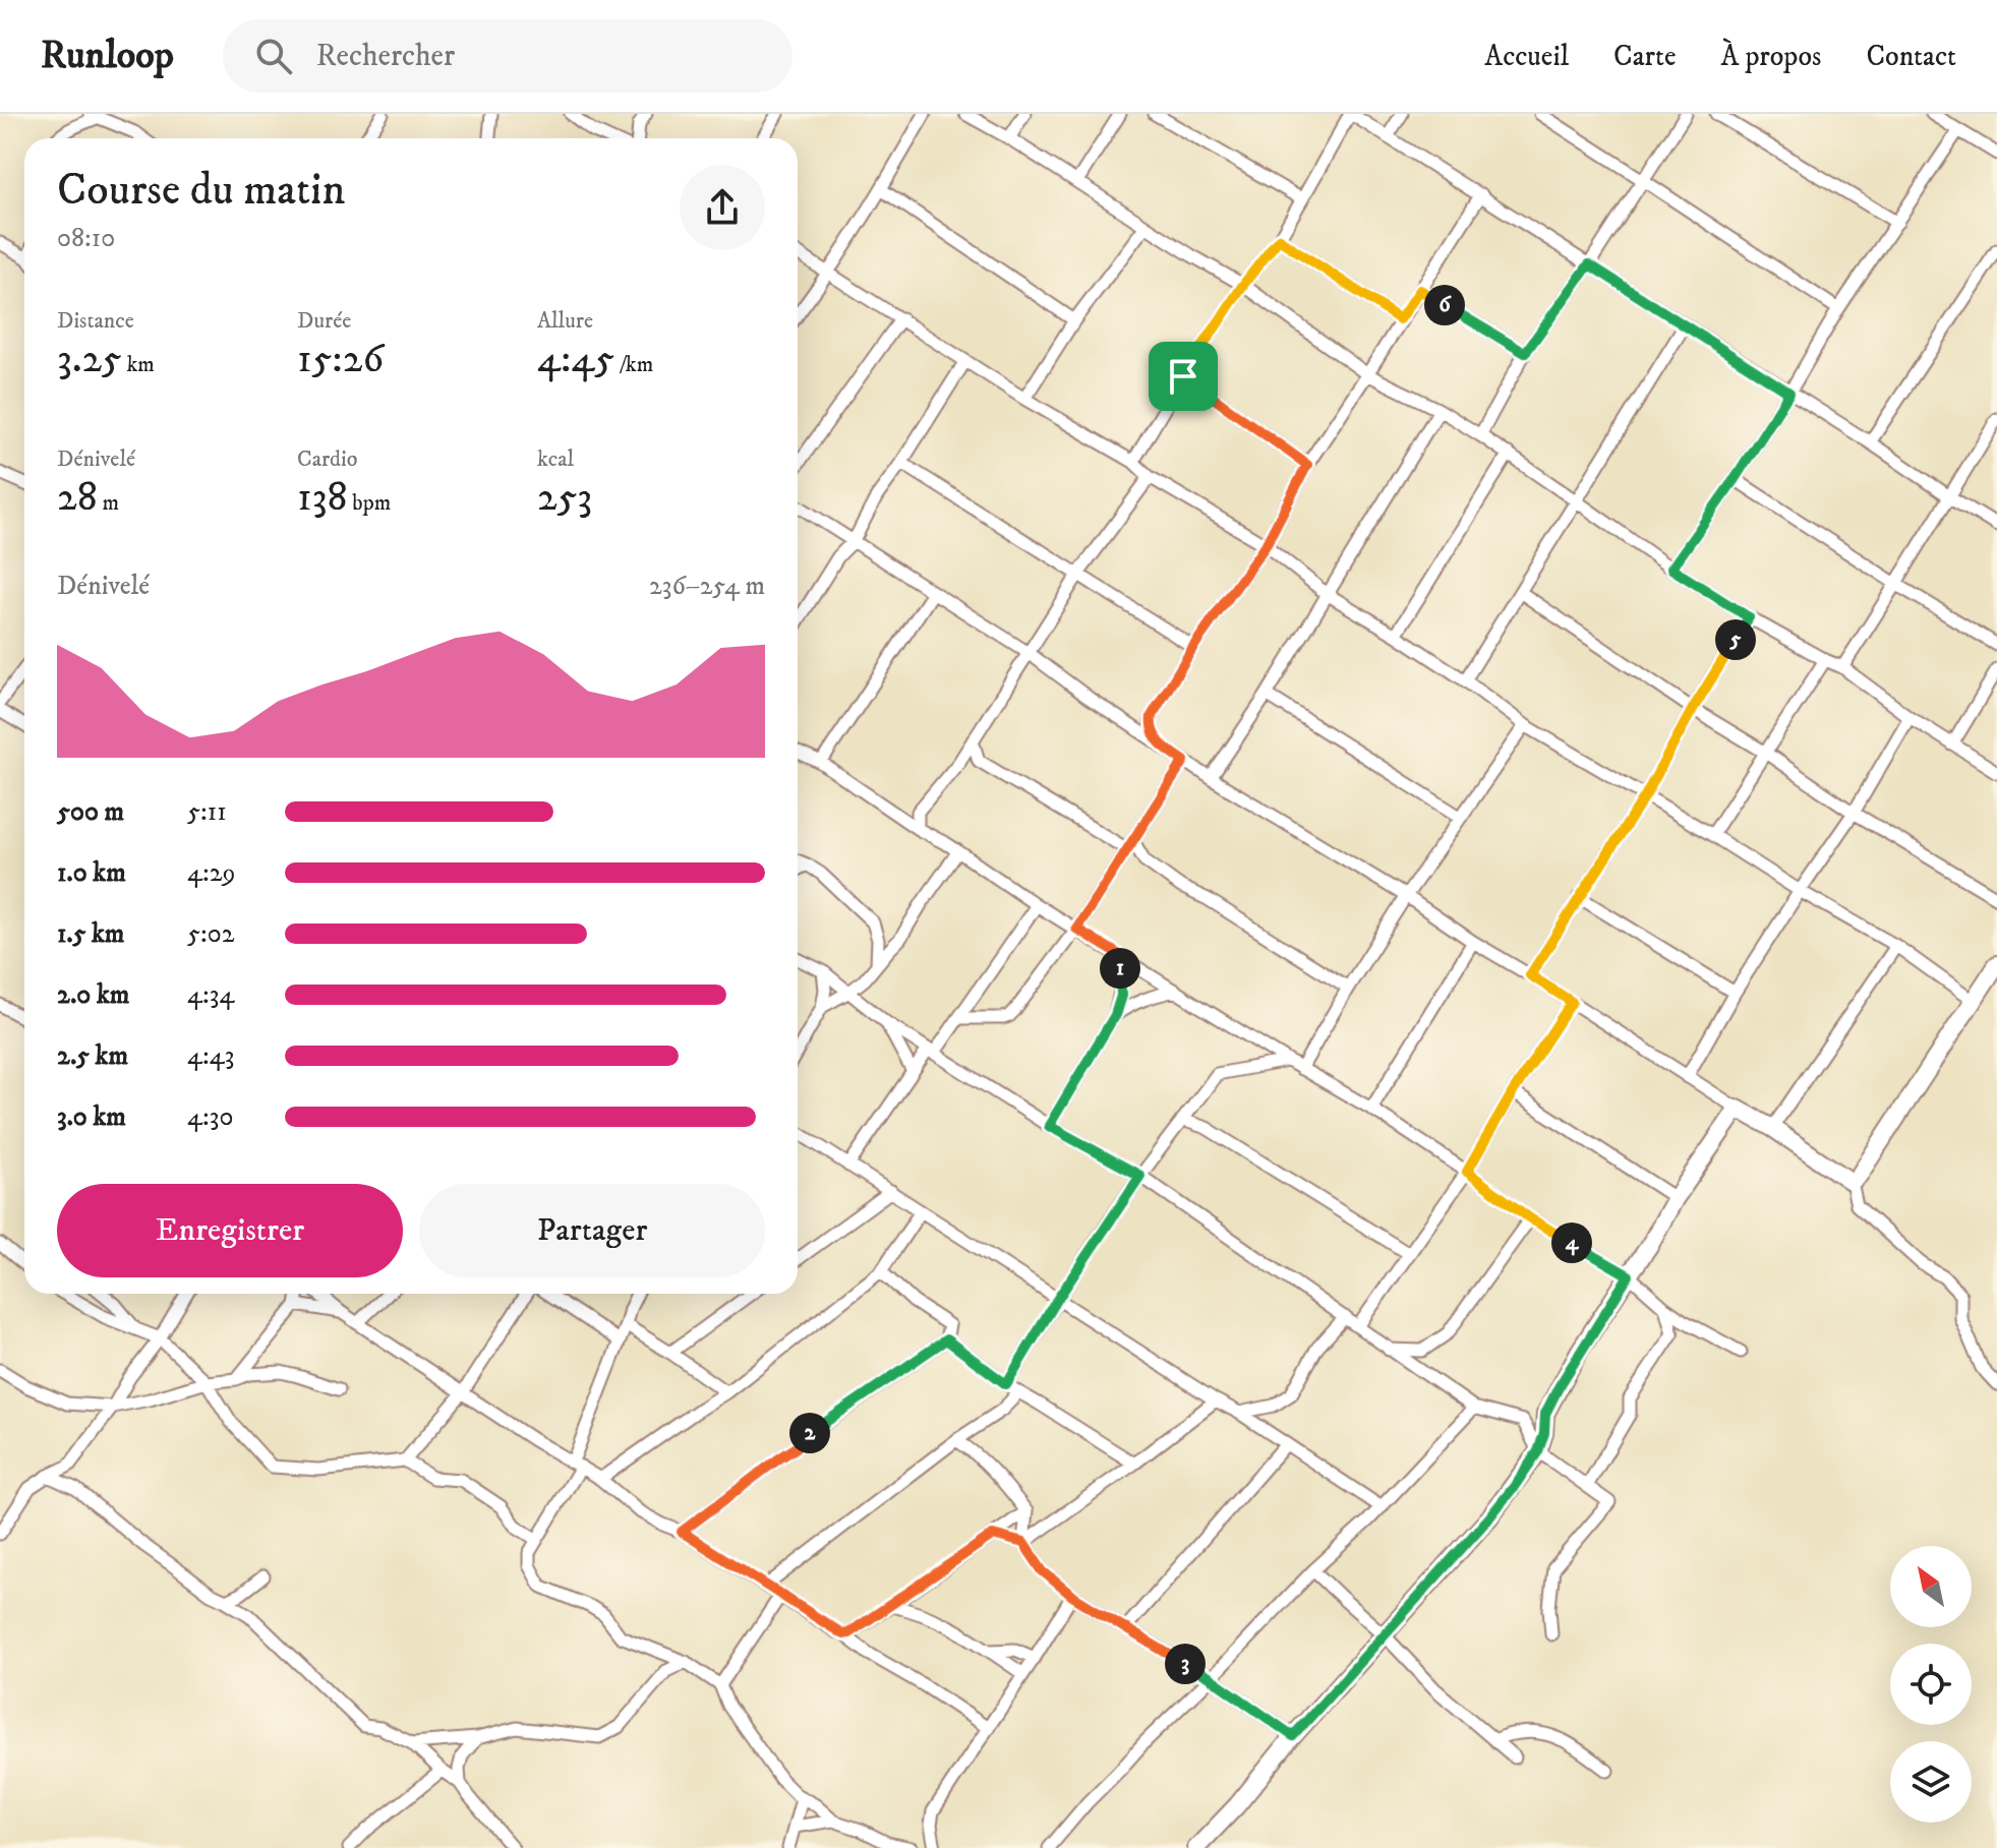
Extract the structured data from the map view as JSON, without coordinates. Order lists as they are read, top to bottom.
{
  "north": "top left",
  "page": {
    "header": "Runloop",
    "search": "Rechercher",
    "nav": [
      "Accueil",
      "Carte",
      "À propos",
      "Contact"
    ],
    "heading": ["Course du matin", "08:10"],
    "stats": [
      ["Distance", "3.25 km"],
      ["Durée", "15:26"],
      ["Allure", "4:45 /km"],
      ["Dénivelé", "28 m"],
      ["Cardio", "138 bpm"],
      ["kcal", "253"]
    ],
    "pins": [
      "6",
      "5",
      "1",
      "4",
      "2",
      "3"
    ],
    "chart": ["Dénivelé", "236–254 m"],
    "list": [
      {
        "name": "500 m",
        "note": "5:11"
      },
      {
        "name": "1.0 km",
        "note": "4:29"
      },
      {
        "name": "1.5 km",
        "note": "5:02"
      },
      {
        "name": "2.0 km",
        "note": "4:34"
      },
      {
        "name": "2.5 km",
        "note": "4:43"
      },
      {
        "name": "3.0 km",
        "note": "4:30"
      }
    ],
    "buttons": ["Enregistrer", "Partager"]
  }
}
